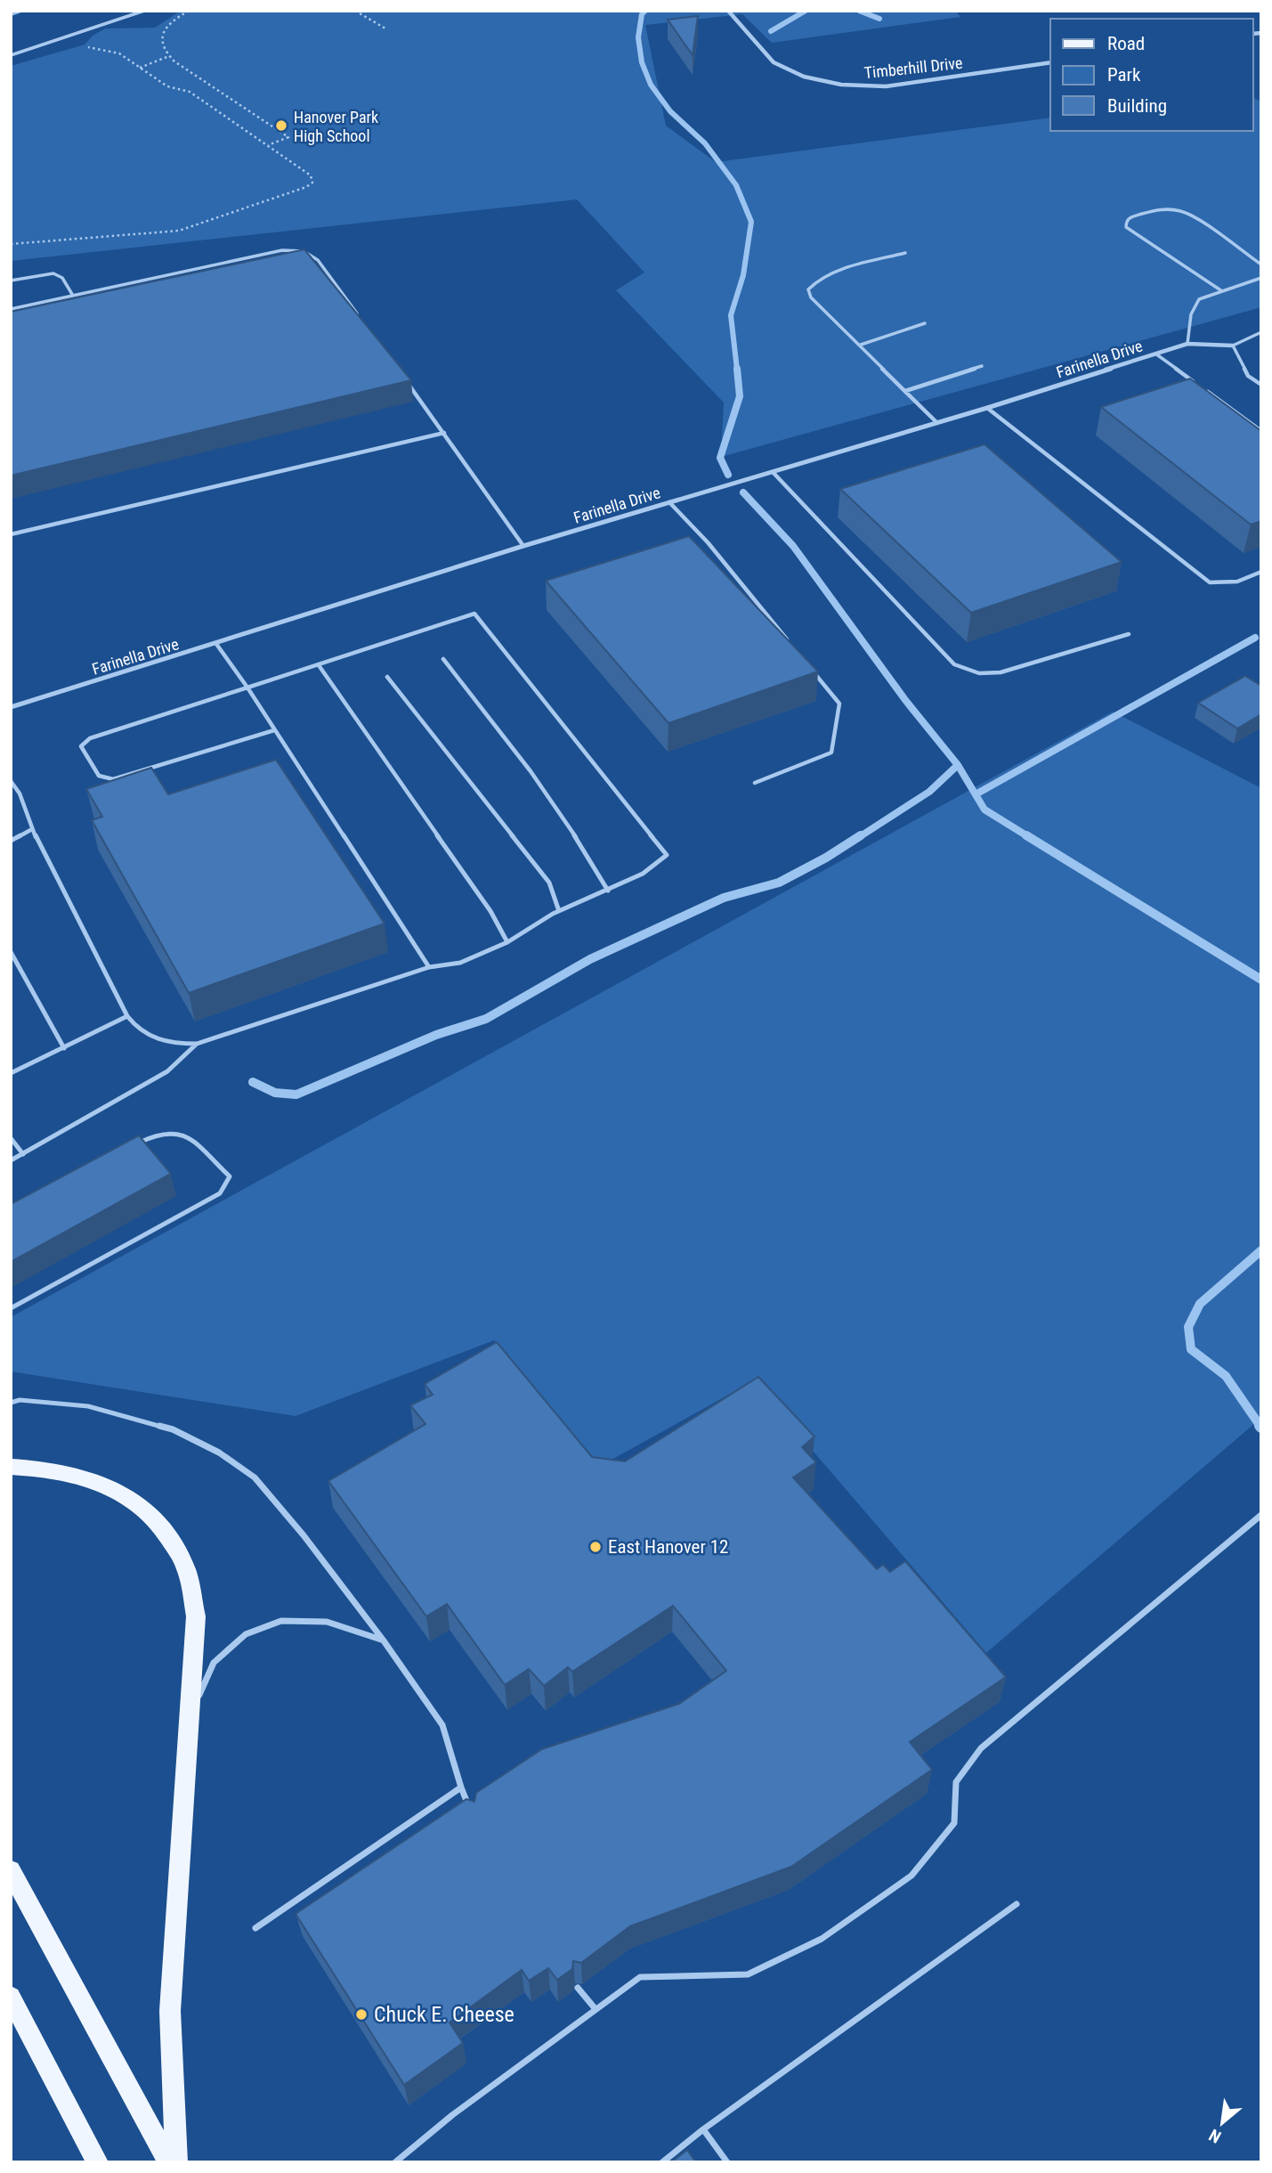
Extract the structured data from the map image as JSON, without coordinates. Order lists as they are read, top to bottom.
{
  "streets": {
    "street": ["Timberhill Drive", "Farinella Drive"]
  },
  "places": ["Hanover Park High School", "East Hanover 12", "Chuck E. Cheese"],
  "legend": ["Road", "Park", "Building"],
  "north": "bottom left"
}
